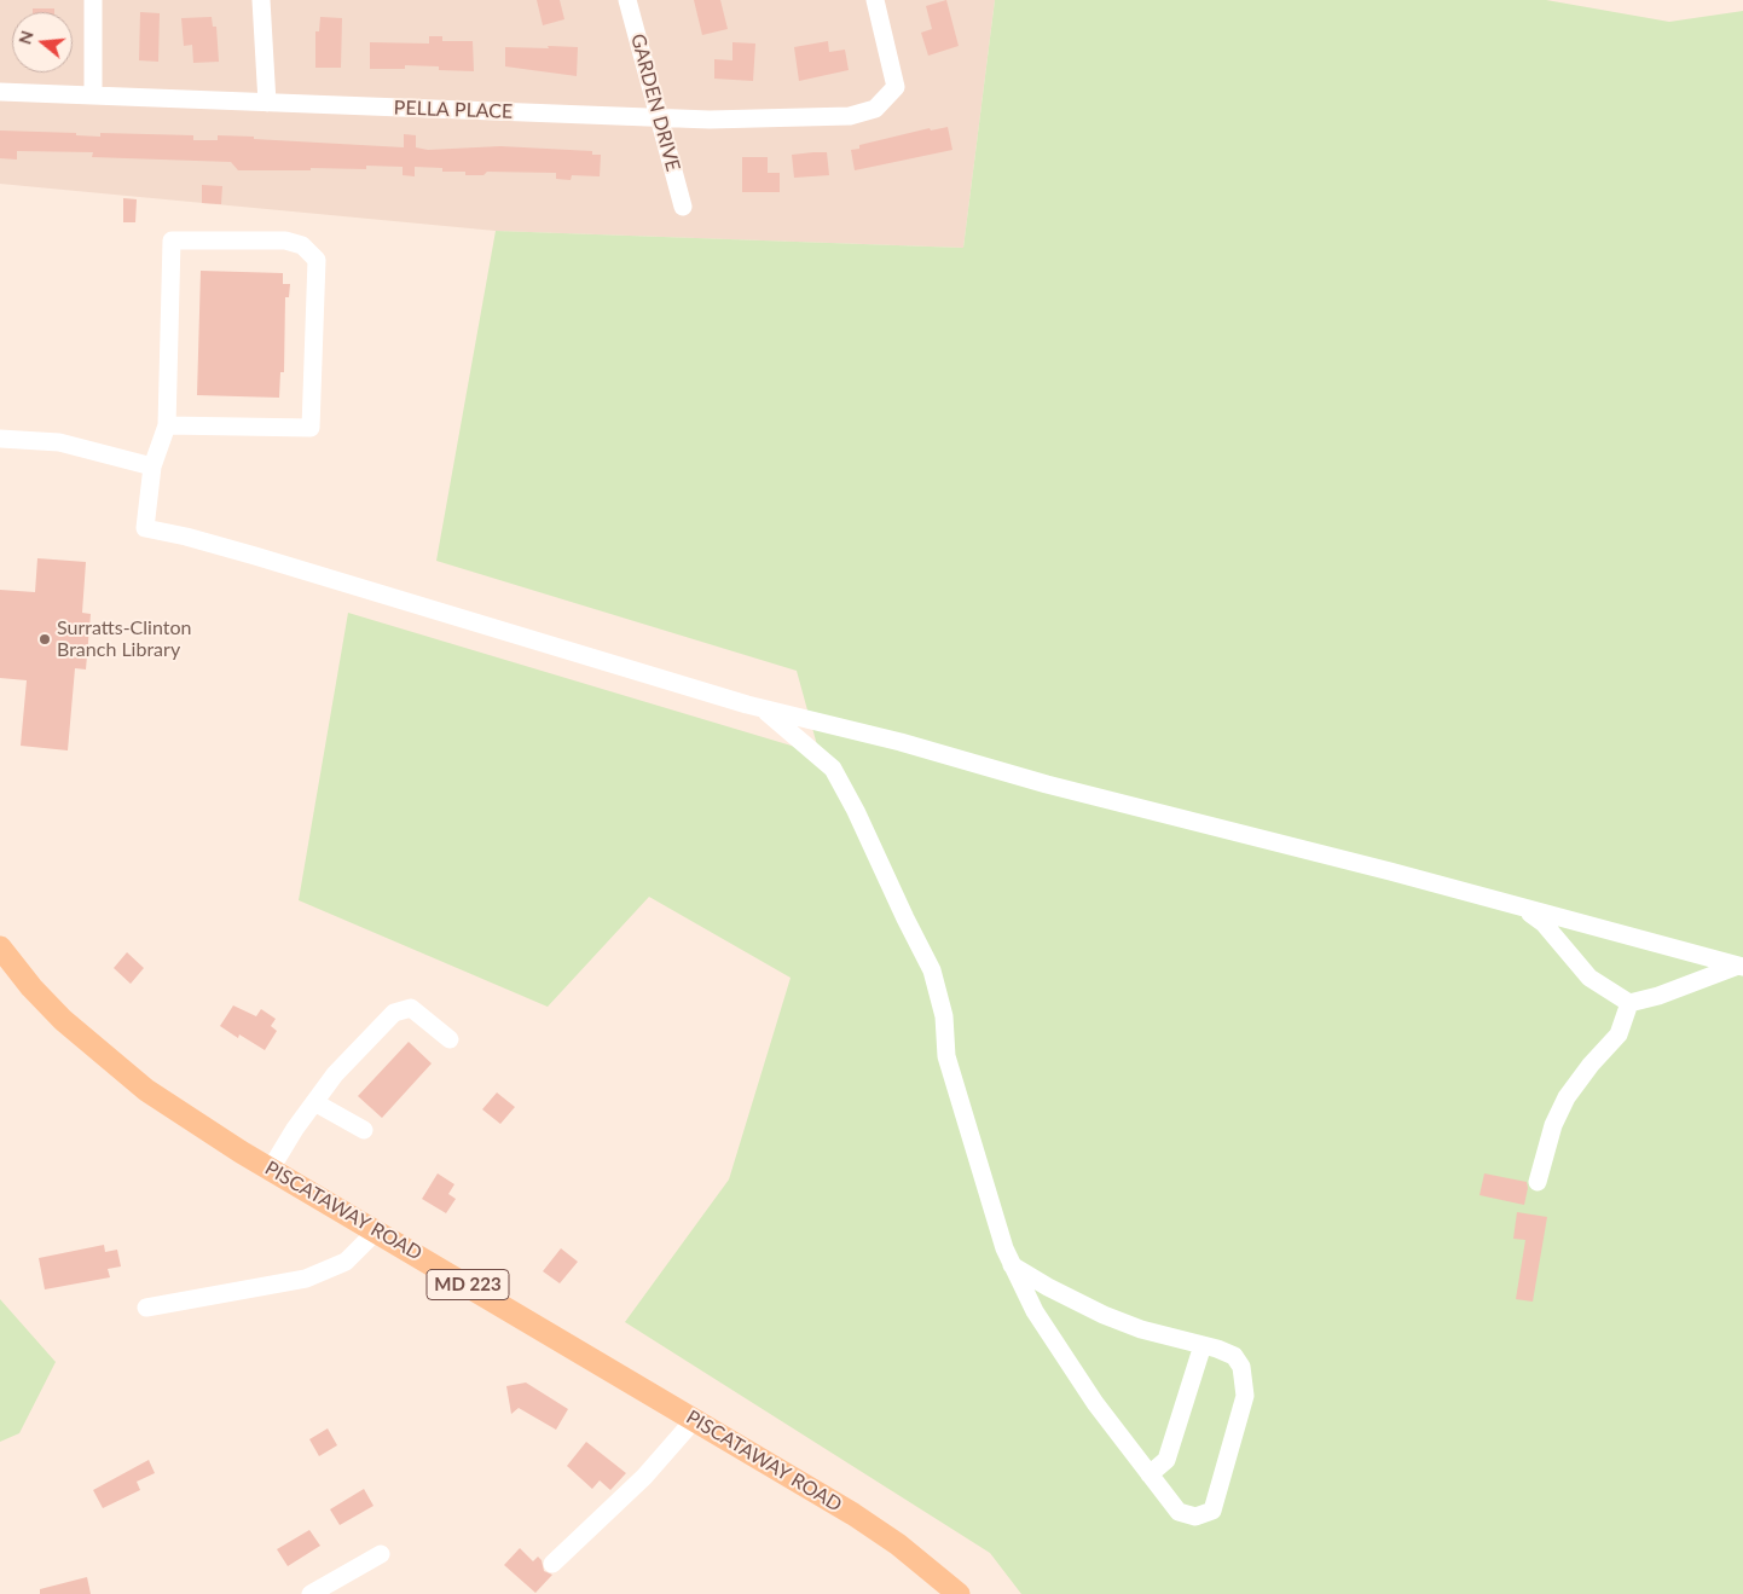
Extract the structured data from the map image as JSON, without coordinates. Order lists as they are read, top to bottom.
{
  "streets": {
    "main road": ["PISCATAWAY ROAD", "MD 223"],
    "street": ["GARDEN DRIVE", "PELLA PLACE"]
  },
  "crossings": [
    ["GARDEN DRIVE", "PELLA PLACE"]
  ],
  "places": ["Surratts-Clinton Branch Library"],
  "north": "left"
}
